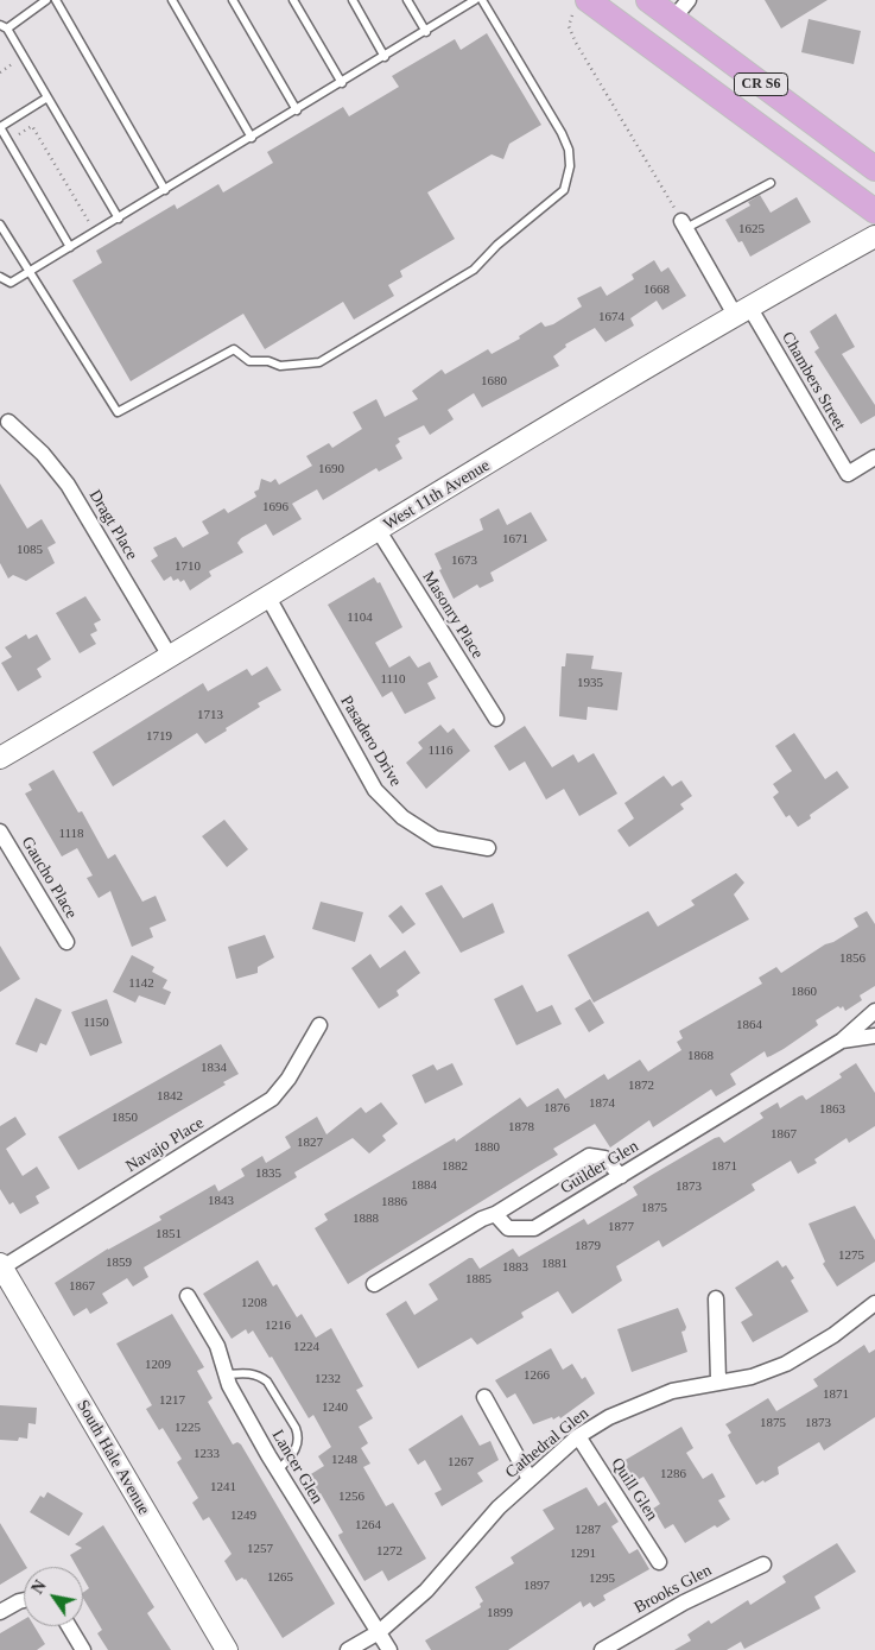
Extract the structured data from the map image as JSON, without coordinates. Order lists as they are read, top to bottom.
{
  "streets": {
    "main road": ["CR S6"],
    "street": [
      "Chambers Street",
      "West 11th Avenue",
      "Dragt Place",
      "Masonry Place",
      "Pasadero Drive",
      "Gaucho Place",
      "Navajo Place",
      "Guilder Glen",
      "Cathedral Glen",
      "South Hale Avenue",
      "Lancer Glen",
      "Quill Glen",
      "Brooks Glen"
    ]
  },
  "crossings": [
    ["Chambers Street", "West 11th Avenue"],
    ["West 11th Avenue", "Dragt Place"],
    ["West 11th Avenue", "Masonry Place"],
    ["West 11th Avenue", "Pasadero Drive"],
    ["Navajo Place", "South Hale Avenue"],
    ["Cathedral Glen", "Lancer Glen"],
    ["Cathedral Glen", "Quill Glen"]
  ],
  "house_numbers": [
    "1625",
    "1668",
    "1674",
    "1680",
    "1690",
    "1696",
    "1671",
    "1085",
    "1673",
    "1710",
    "1104",
    "1110",
    "1935",
    "1713",
    "1719",
    "1116",
    "1118",
    "1856",
    "1142",
    "1860",
    "1150",
    "1864",
    "1868",
    "1834",
    "1872",
    "1842",
    "1874",
    "1876",
    "1863",
    "1850",
    "1878",
    "1867",
    "1827",
    "1880",
    "1882",
    "1871",
    "1835",
    "1884",
    "1873",
    "1843",
    "1886",
    "1875",
    "1888",
    "1877",
    "1851",
    "1879",
    "1275",
    "1859",
    "1881",
    "1883",
    "1885",
    "1867",
    "1208",
    "1216",
    "1224",
    "1209",
    "1266",
    "1232",
    "1871",
    "1217",
    "1240",
    "1875",
    "1873",
    "1225",
    "1233",
    "1248",
    "1267",
    "1286",
    "1241",
    "1256",
    "1249",
    "1264",
    "1287",
    "1257",
    "1272",
    "1291",
    "1265",
    "1295",
    "1897",
    "1899"
  ],
  "north": "top left"
}
